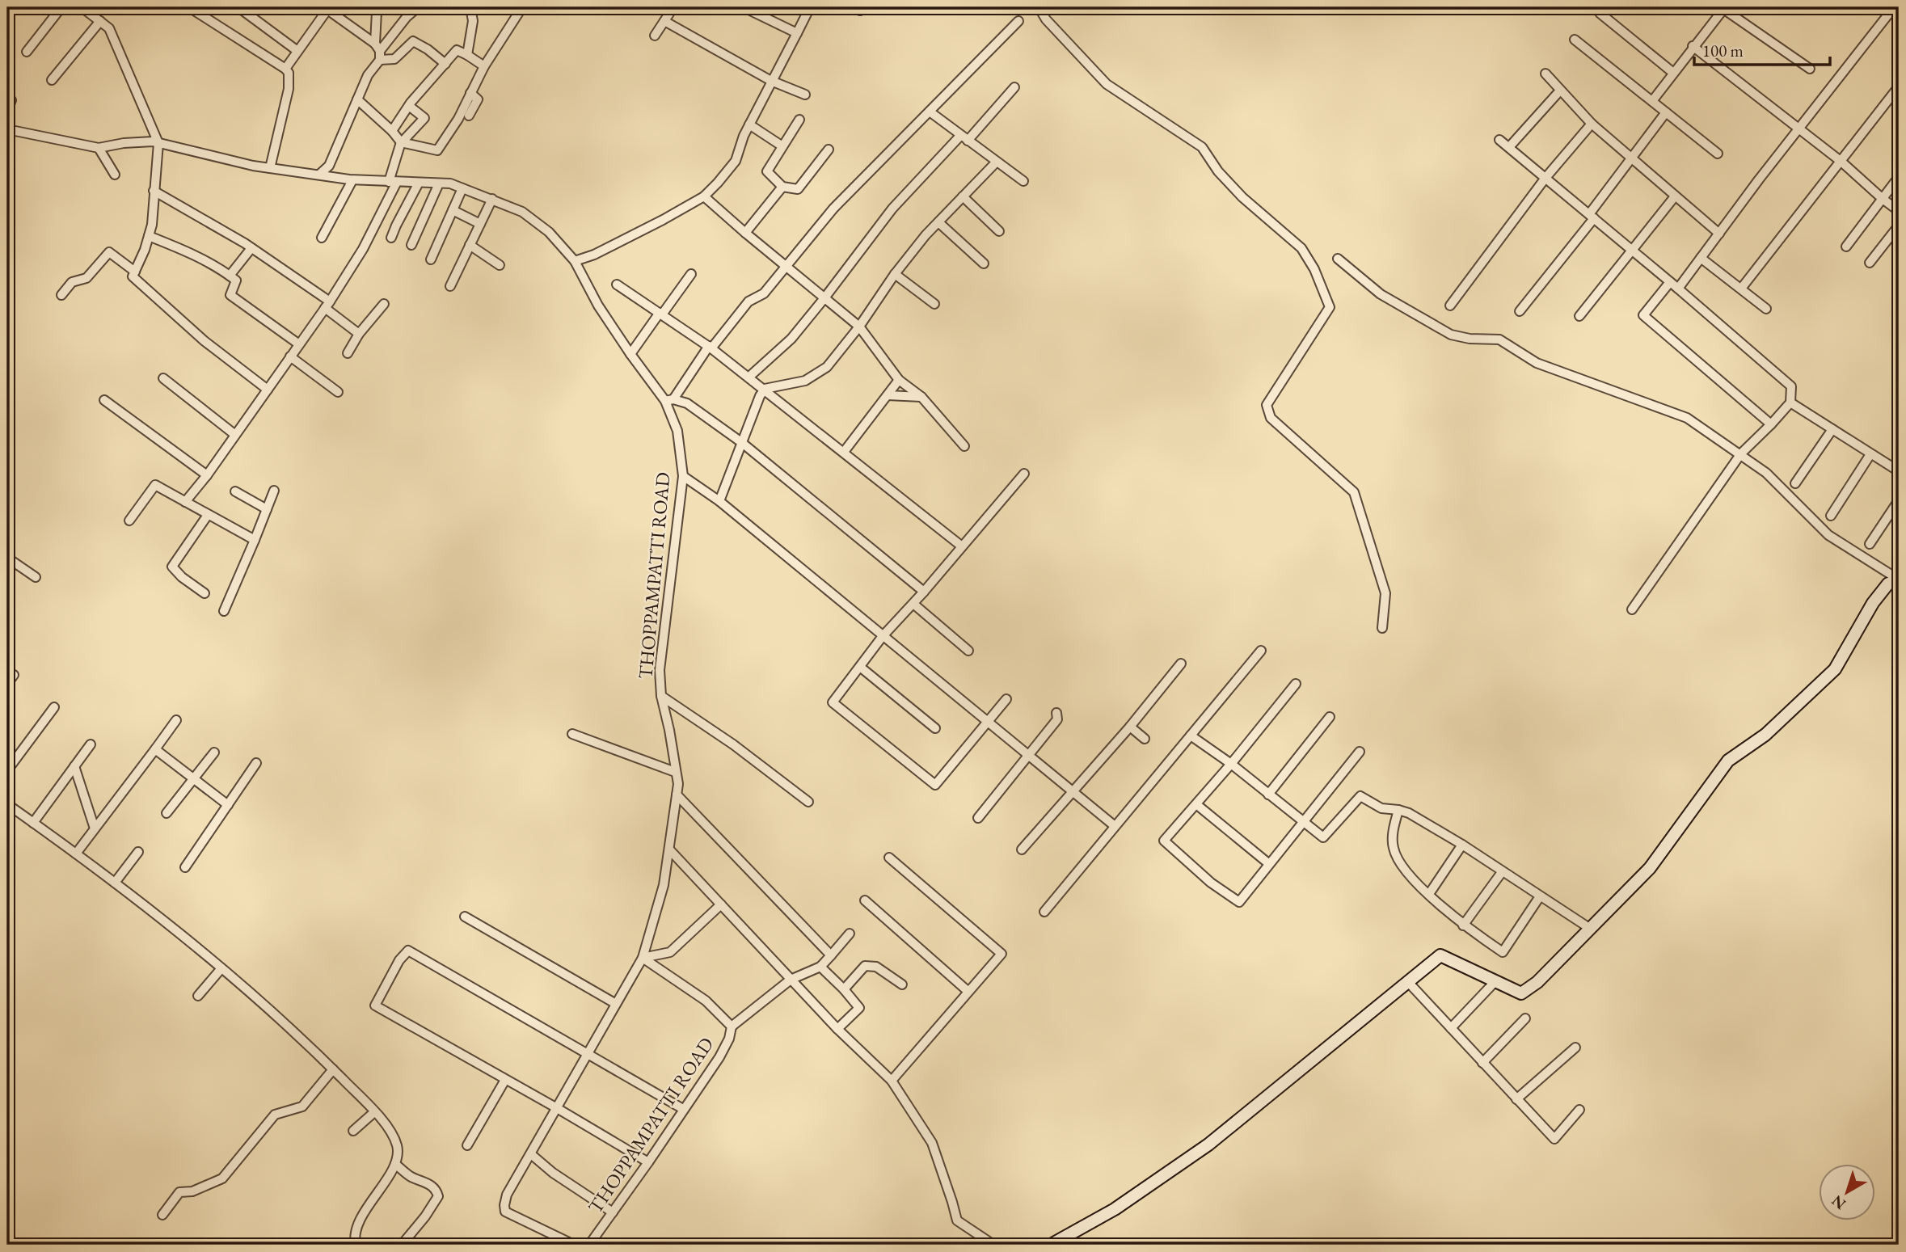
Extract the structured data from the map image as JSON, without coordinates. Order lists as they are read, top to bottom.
{
  "streets": {
    "street": ["THOPPAMPATTI ROAD"]
  },
  "scale_bar": "100 m",
  "north": "bottom left"
}
